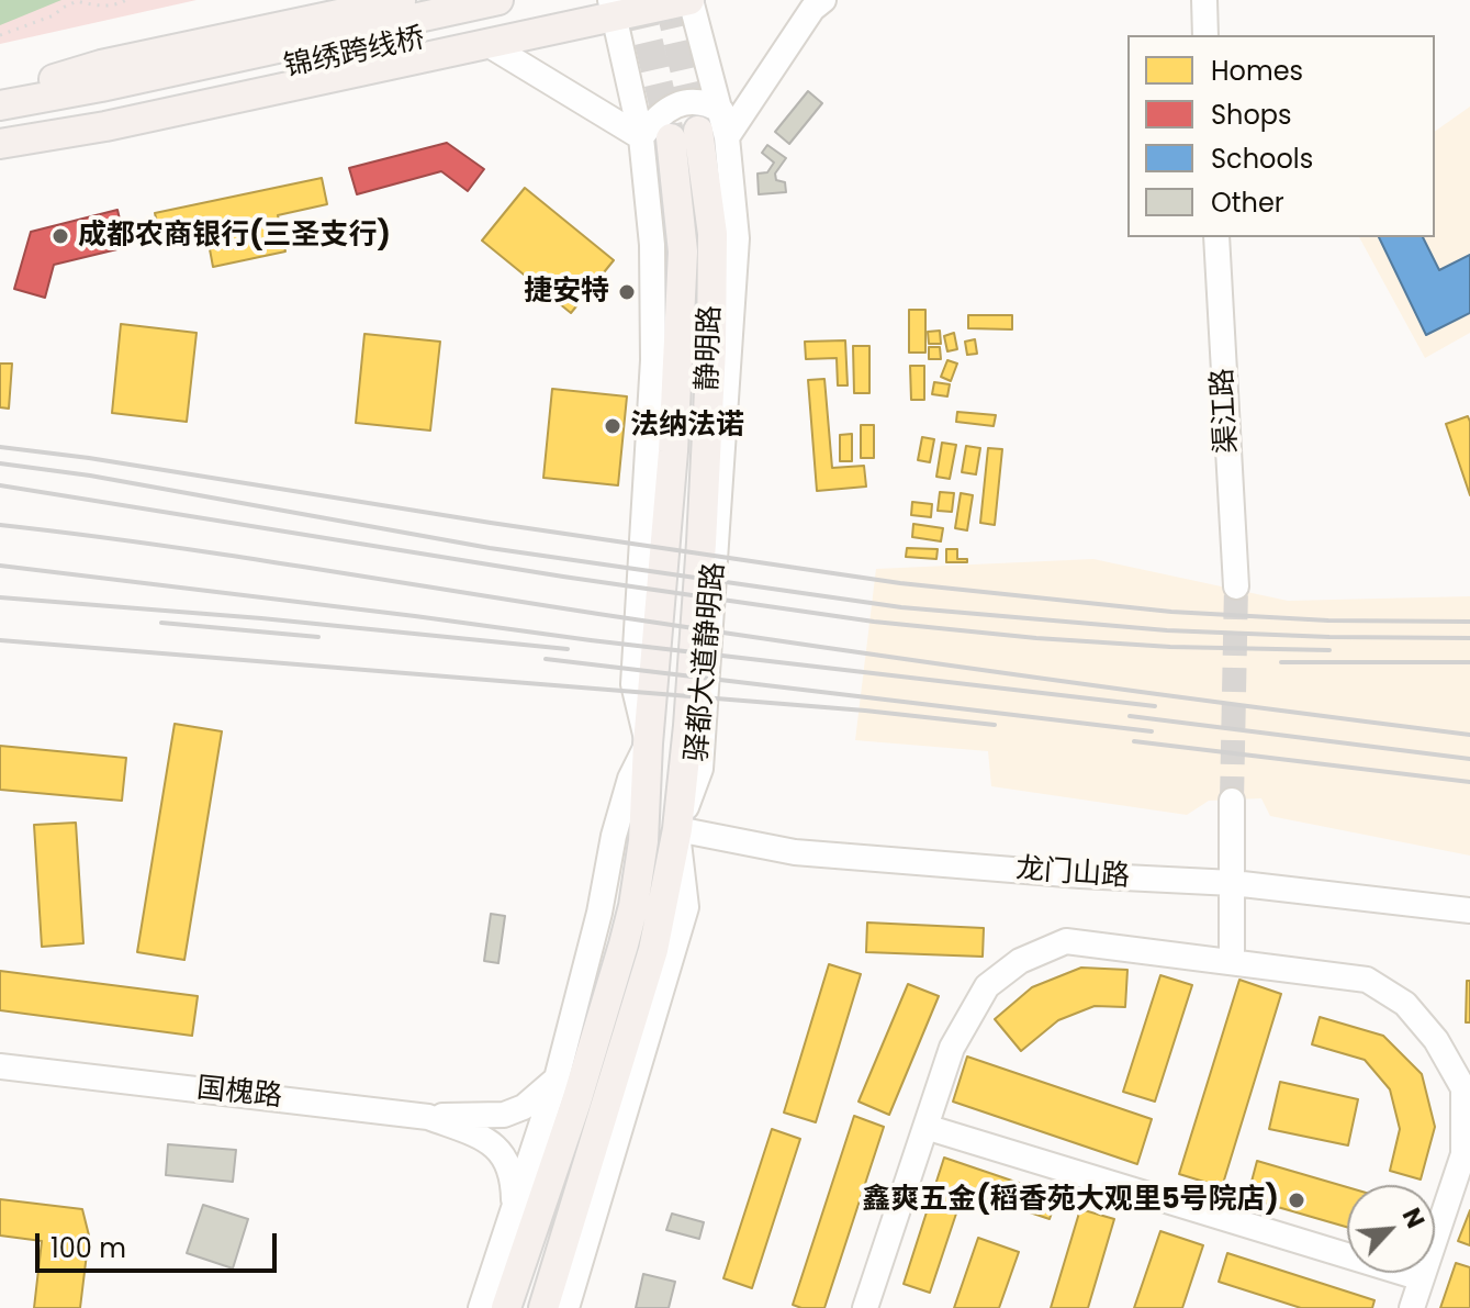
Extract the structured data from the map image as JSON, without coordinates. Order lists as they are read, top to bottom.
{
  "streets": {
    "main road": ["锦绣跨线桥", "静明路", "驿都大道静明路"],
    "street": ["渠江路", "龙门山路", "国槐路"]
  },
  "crossings": [
    ["锦绣跨线桥", "驿都大道静明路"],
    ["静明路", "驿都大道静明路"],
    ["静明路", "龙门山路"],
    ["驿都大道静明路", "龙门山路"]
  ],
  "places": [
    "成都农商银行(三圣支行)",
    "捷安特",
    "法纳法诺",
    "鑫爽五金(稻香苑大观里5号院店)"
  ],
  "legend": [
    "Homes",
    "Shops",
    "Schools",
    "Other"
  ],
  "scale_bar": "100 m",
  "north": "top right"
}
